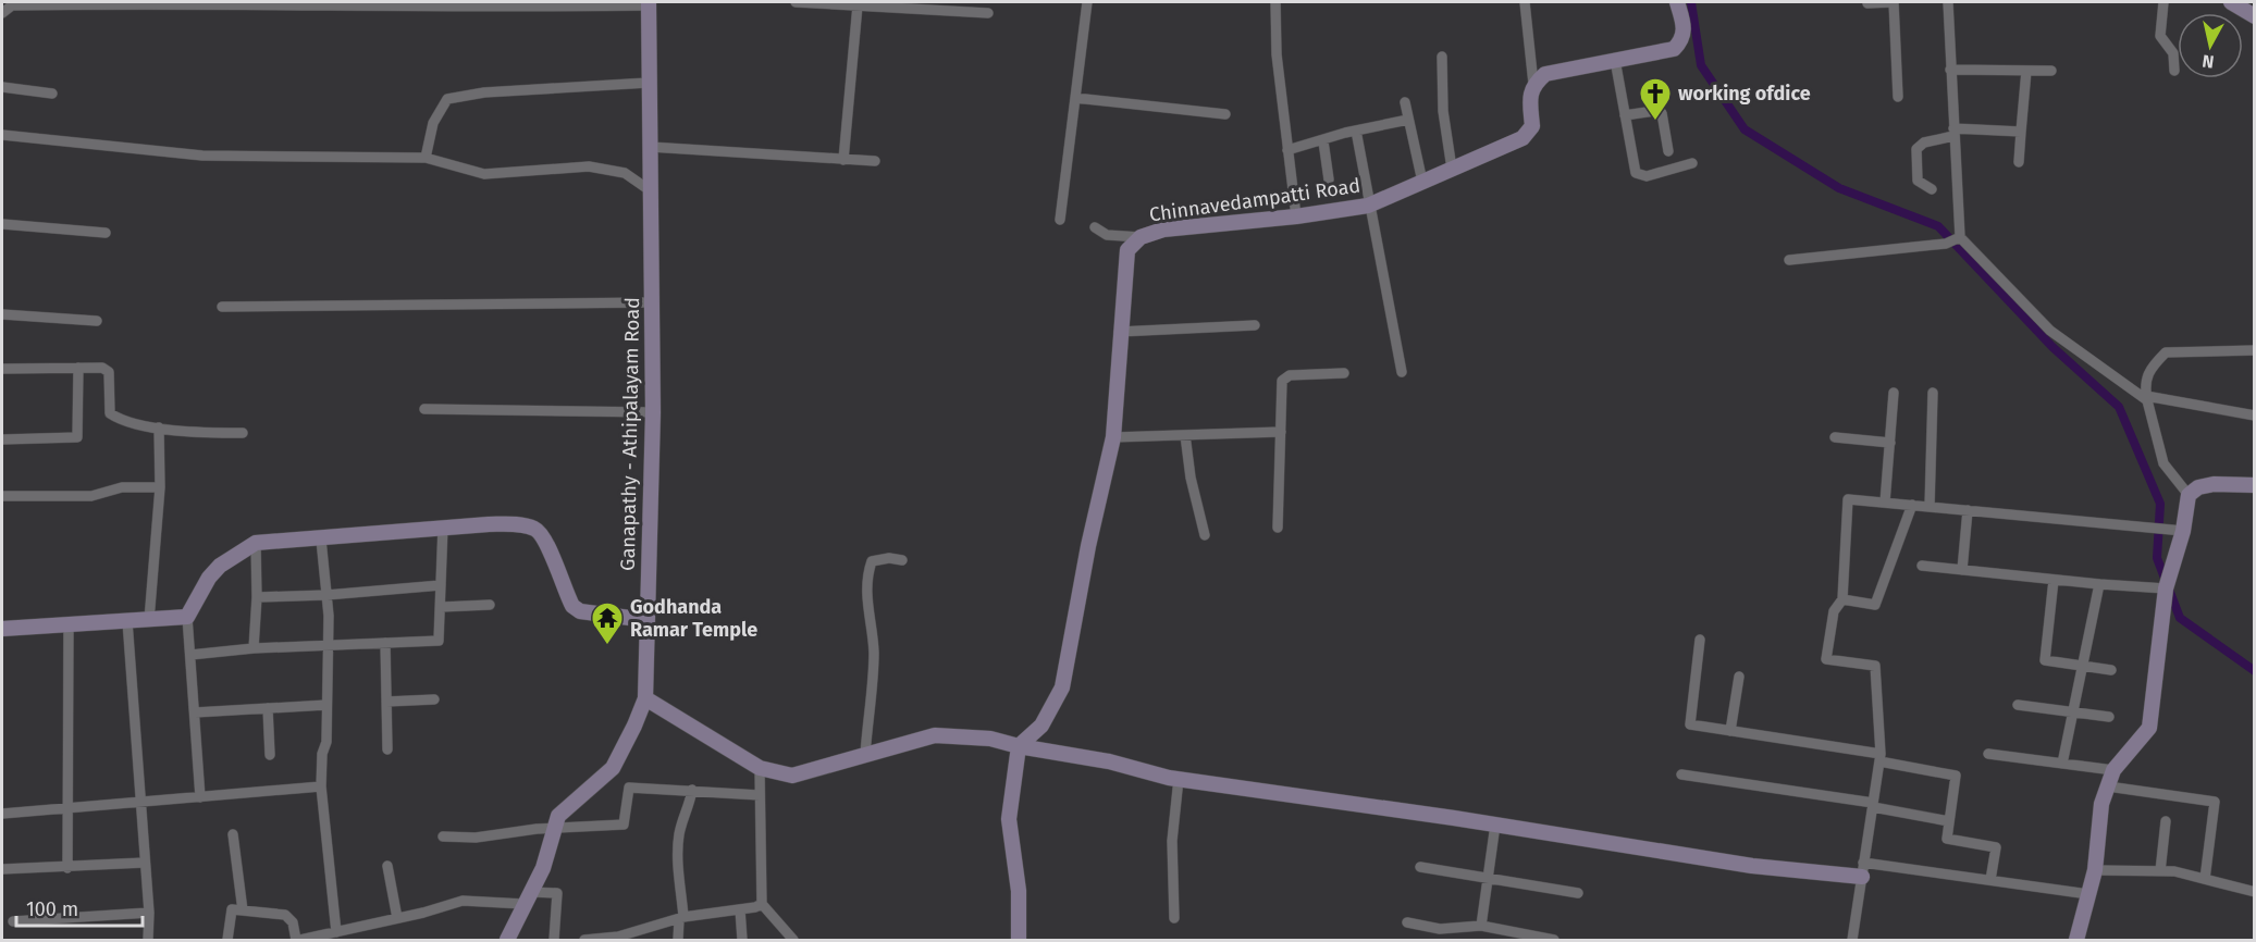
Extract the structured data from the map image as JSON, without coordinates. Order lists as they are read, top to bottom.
{
  "streets": {
    "street": ["Chinnavedampatti Road", "Ganapathy - Athipalayam Road"]
  },
  "places": {
    "church": ["working ofdice"],
    "temple": ["Godhanda Ramar Temple"]
  },
  "scale_bar": "100 m",
  "north": "bottom"
}
